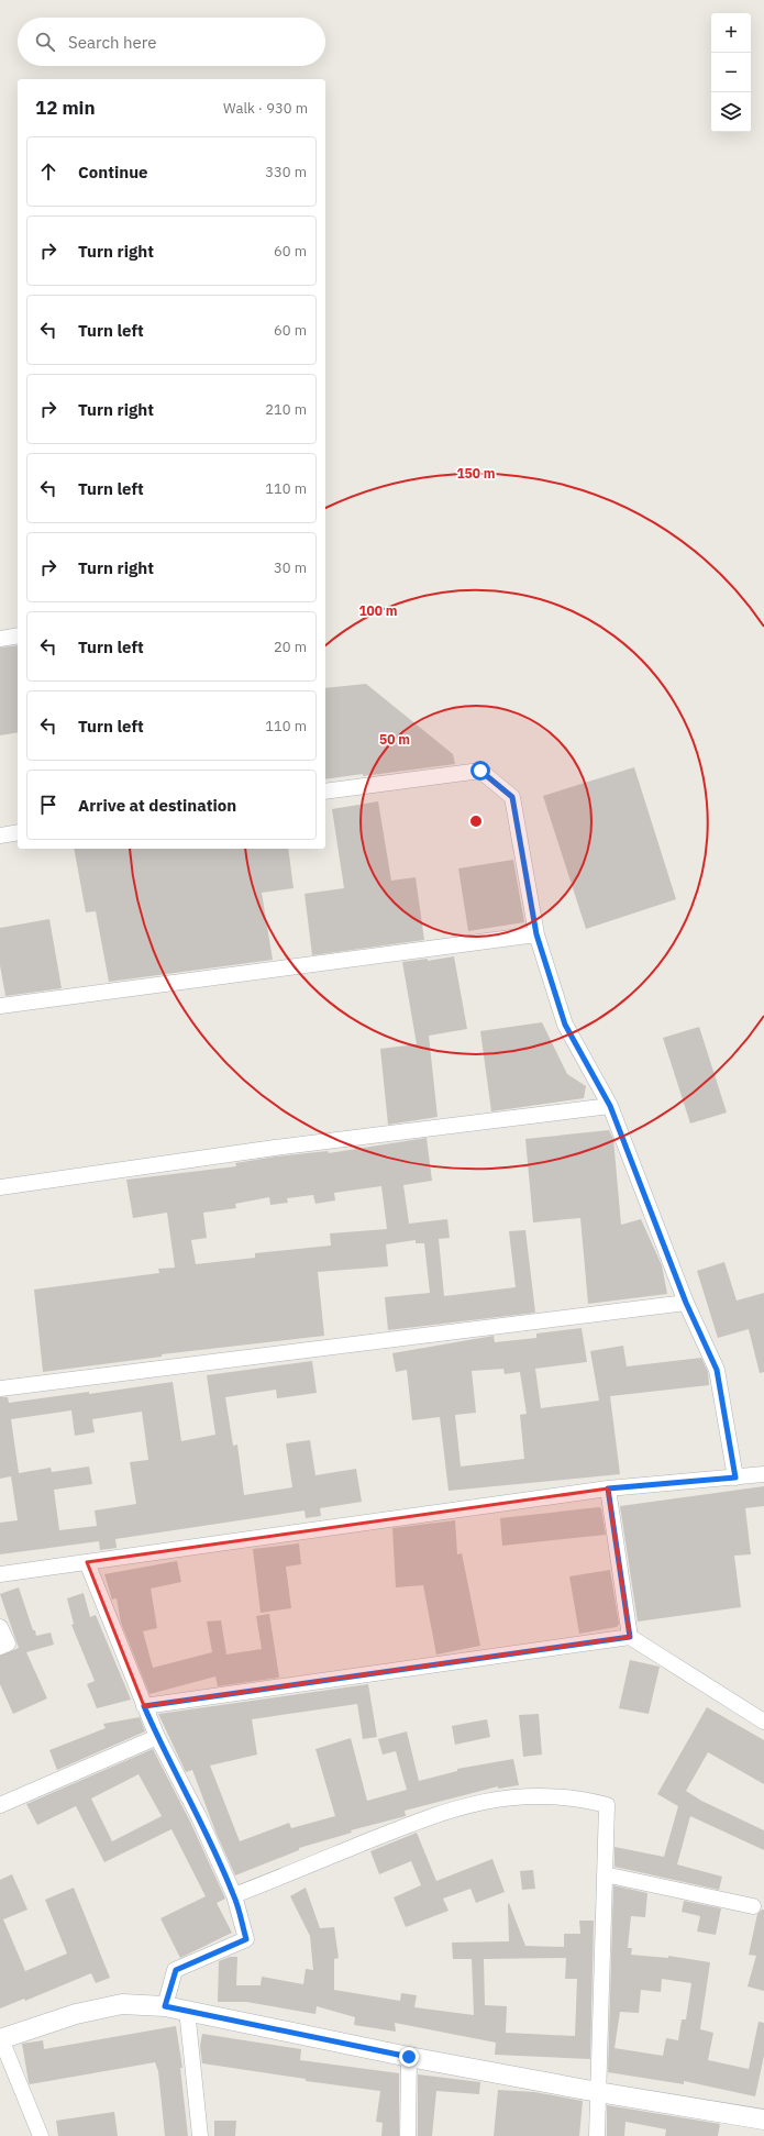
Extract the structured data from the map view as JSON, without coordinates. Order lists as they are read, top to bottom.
{
  "page": {
    "map_buttons": ["+", "−"],
    "search": "Search here",
    "heading": ["12 min", "Walk · 930 m"],
    "list": [
      ["Continue", "330 m"],
      ["Turn right", "60 m"],
      ["Turn left", "60 m"],
      ["Turn right", "210 m"],
      ["Turn left", "110 m"],
      ["Turn right", "30 m"],
      ["Turn left", "20 m"],
      ["Turn left", "110 m"],
      "Arrive at destination"
    ]
  },
  "rings": ["150 m", "100 m", "50 m"]
}
